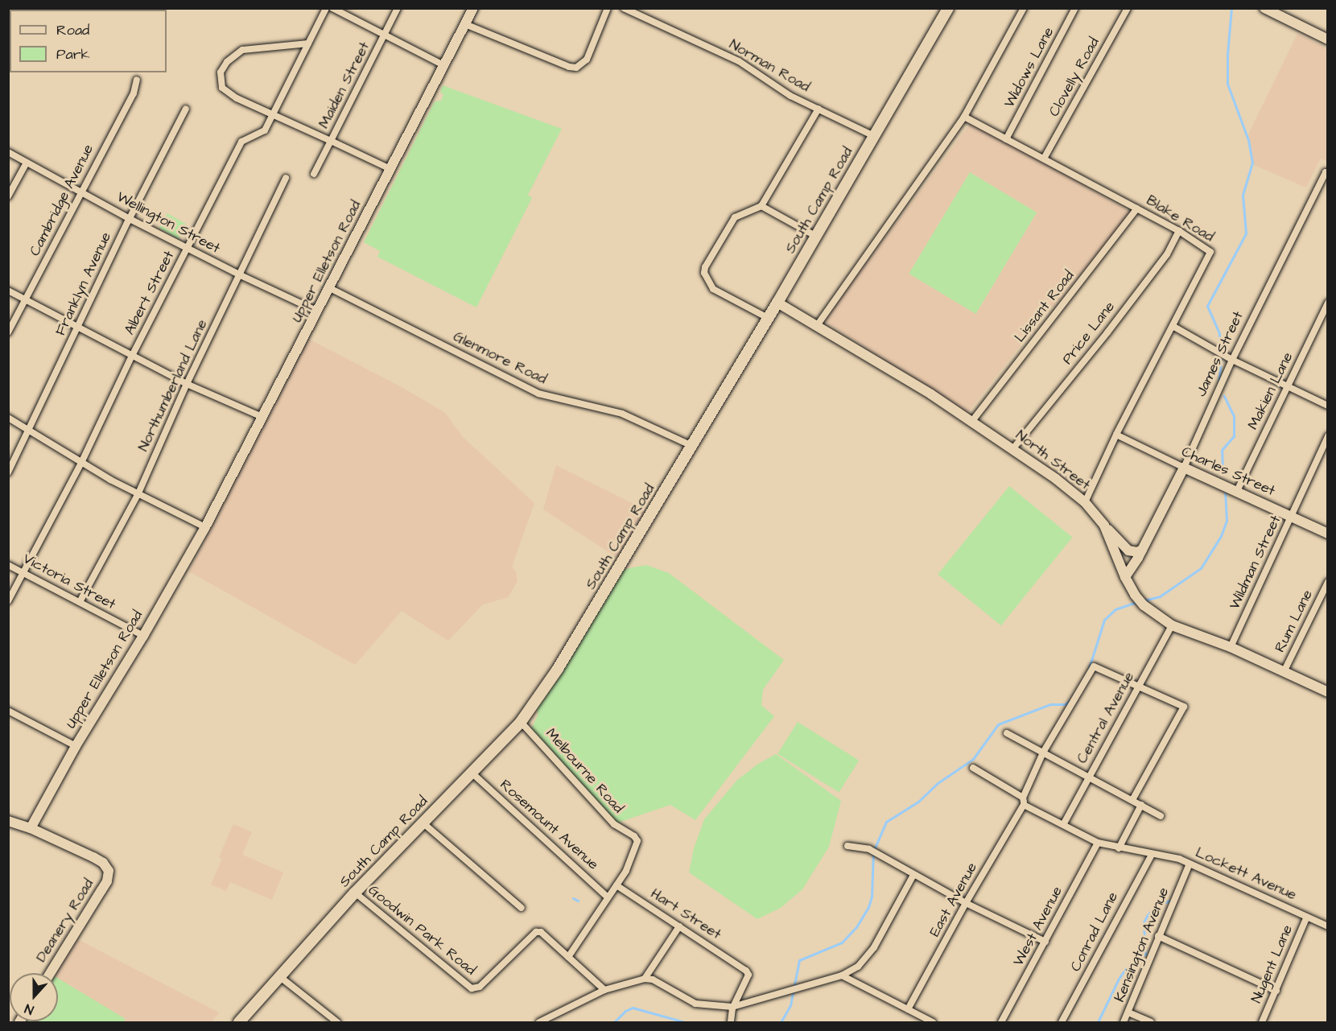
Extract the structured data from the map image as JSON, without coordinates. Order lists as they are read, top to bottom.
{
  "streets": {
    "main road": ["South Camp Road"],
    "street": [
      "Norman Road",
      "Widows Lane",
      "Clovelly Road",
      "Maiden Street",
      "Cambridge Avenue",
      "Blake Road",
      "Wellington Street",
      "Upper Elletson Road",
      "Franklyn Avenue",
      "Albert Street",
      "Lissant Road",
      "Price Lane",
      "James Street",
      "Glenmore Road",
      "Northumberland Lane",
      "Makien Lane",
      "North Street",
      "Charles Street",
      "Wildman Street",
      "Victoria Street",
      "Rum Lane",
      "Central Avenue",
      "Melbourne Road",
      "Rosemount Avenue",
      "Lockett Avenue",
      "East Avenue",
      "Hart Street",
      "Deanery Road",
      "West Avenue",
      "Goodwin Park Road",
      "Conrad Lane",
      "Kensington Avenue",
      "Nugent Lane"
    ]
  },
  "crossings": [
    ["Norman Road", "South Camp Road"],
    ["Widows Lane", "Blake Road"],
    ["Clovelly Road", "Blake Road"],
    ["Maiden Street", "Upper Elletson Road"],
    ["Cambridge Avenue", "Wellington Street"],
    ["South Camp Road", "Glenmore Road"],
    ["South Camp Road", "North Street"],
    ["South Camp Road", "Melbourne Road"],
    ["South Camp Road", "Rosemount Avenue"],
    ["South Camp Road", "Goodwin Park Road"],
    ["Blake Road", "Lissant Road"],
    ["Blake Road", "Price Lane"],
    ["Blake Road", "North Street"],
    ["Blake Road", "Charles Street"],
    ["Wellington Street", "Upper Elletson Road"],
    ["Wellington Street", "Franklyn Avenue"],
    ["Wellington Street", "Albert Street"],
    ["Wellington Street", "Northumberland Lane"],
    ["Upper Elletson Road", "Glenmore Road"],
    ["Upper Elletson Road", "Victoria Street"],
    ["Upper Elletson Road", "Deanery Road"],
    ["Albert Street", "Victoria Street"],
    ["Lissant Road", "North Street"],
    ["Price Lane", "North Street"],
    ["James Street", "North Street"],
    ["James Street", "Charles Street"],
    ["Northumberland Lane", "Victoria Street"],
    ["Makien Lane", "Charles Street"],
    ["North Street", "Wildman Street"],
    ["North Street", "Rum Lane"],
    ["North Street", "Central Avenue"],
    ["Charles Street", "Wildman Street"],
    ["Central Avenue", "Lockett Avenue"],
    ["Central Avenue", "East Avenue"],
    ["Melbourne Road", "Rosemount Avenue"],
    ["Melbourne Road", "Hart Street"],
    ["Melbourne Road", "Goodwin Park Road"],
    ["Lockett Avenue", "East Avenue"],
    ["Lockett Avenue", "West Avenue"],
    ["Lockett Avenue", "Conrad Lane"],
    ["Lockett Avenue", "Kensington Avenue"],
    ["Lockett Avenue", "Nugent Lane"]
  ],
  "legend": ["Road", "Park"],
  "north": "bottom"
}
